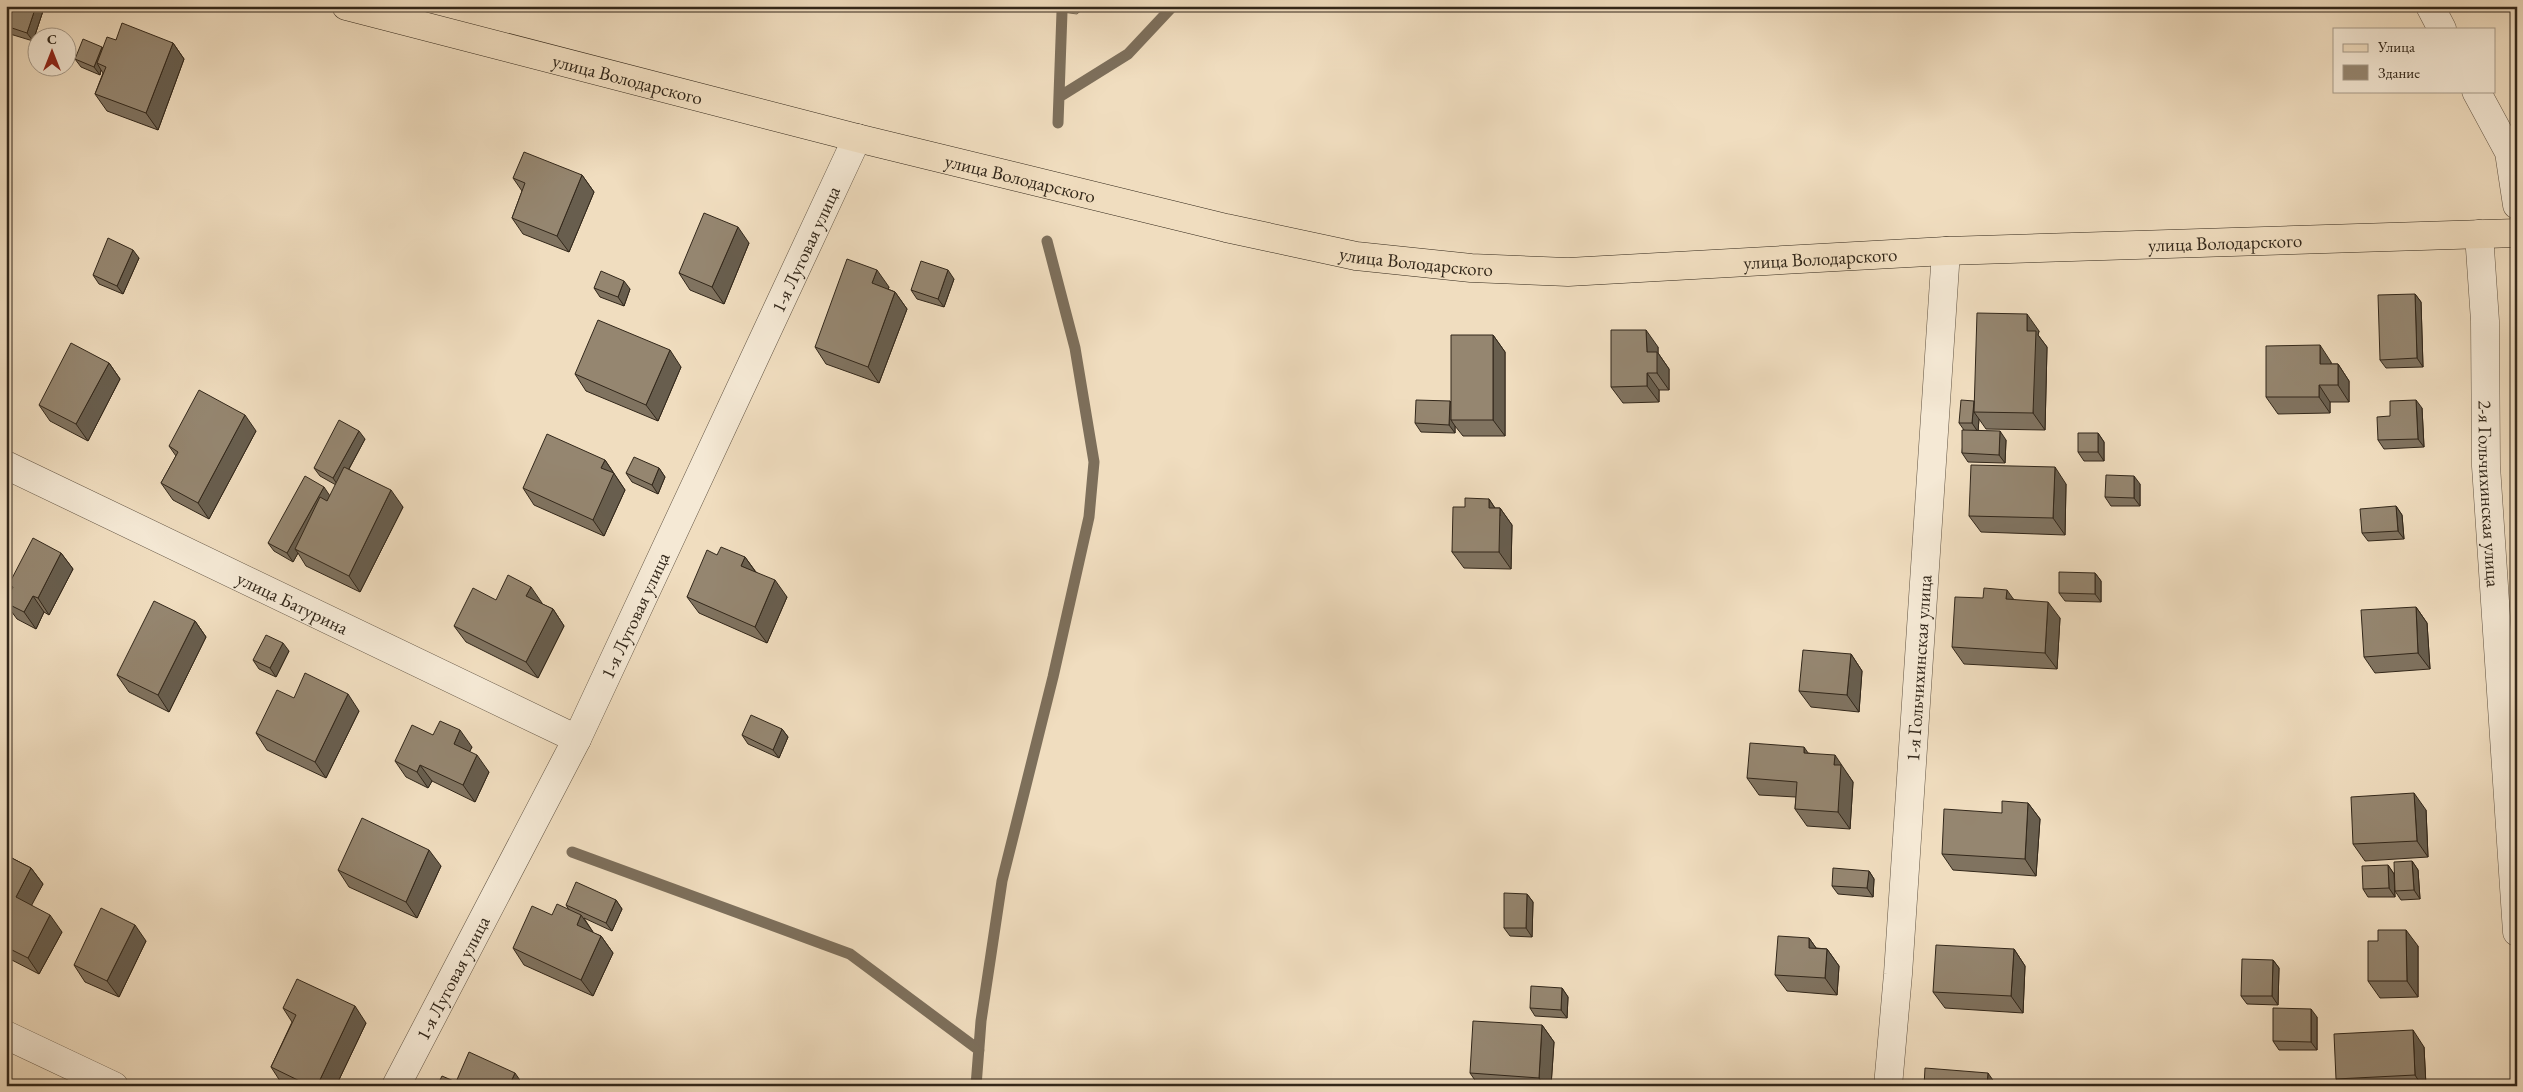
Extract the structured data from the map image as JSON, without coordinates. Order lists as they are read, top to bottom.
{
  "streets": {
    "main road": ["улица Володарского"],
    "street": [
      "1-я Луговая улица",
      "2-я Гольчихинская улица",
      "улица Батурина",
      "1-я Гольчихинская улица"
    ]
  },
  "crossings": [
    ["улица Володарского", "1-я Луговая улица"],
    ["улица Володарского", "2-я Гольчихинская улица"],
    ["улица Володарского", "1-я Гольчихинская улица"],
    ["1-я Луговая улица", "улица Батурина"]
  ],
  "legend": ["Улица", "Здание"],
  "north": "top"
}
